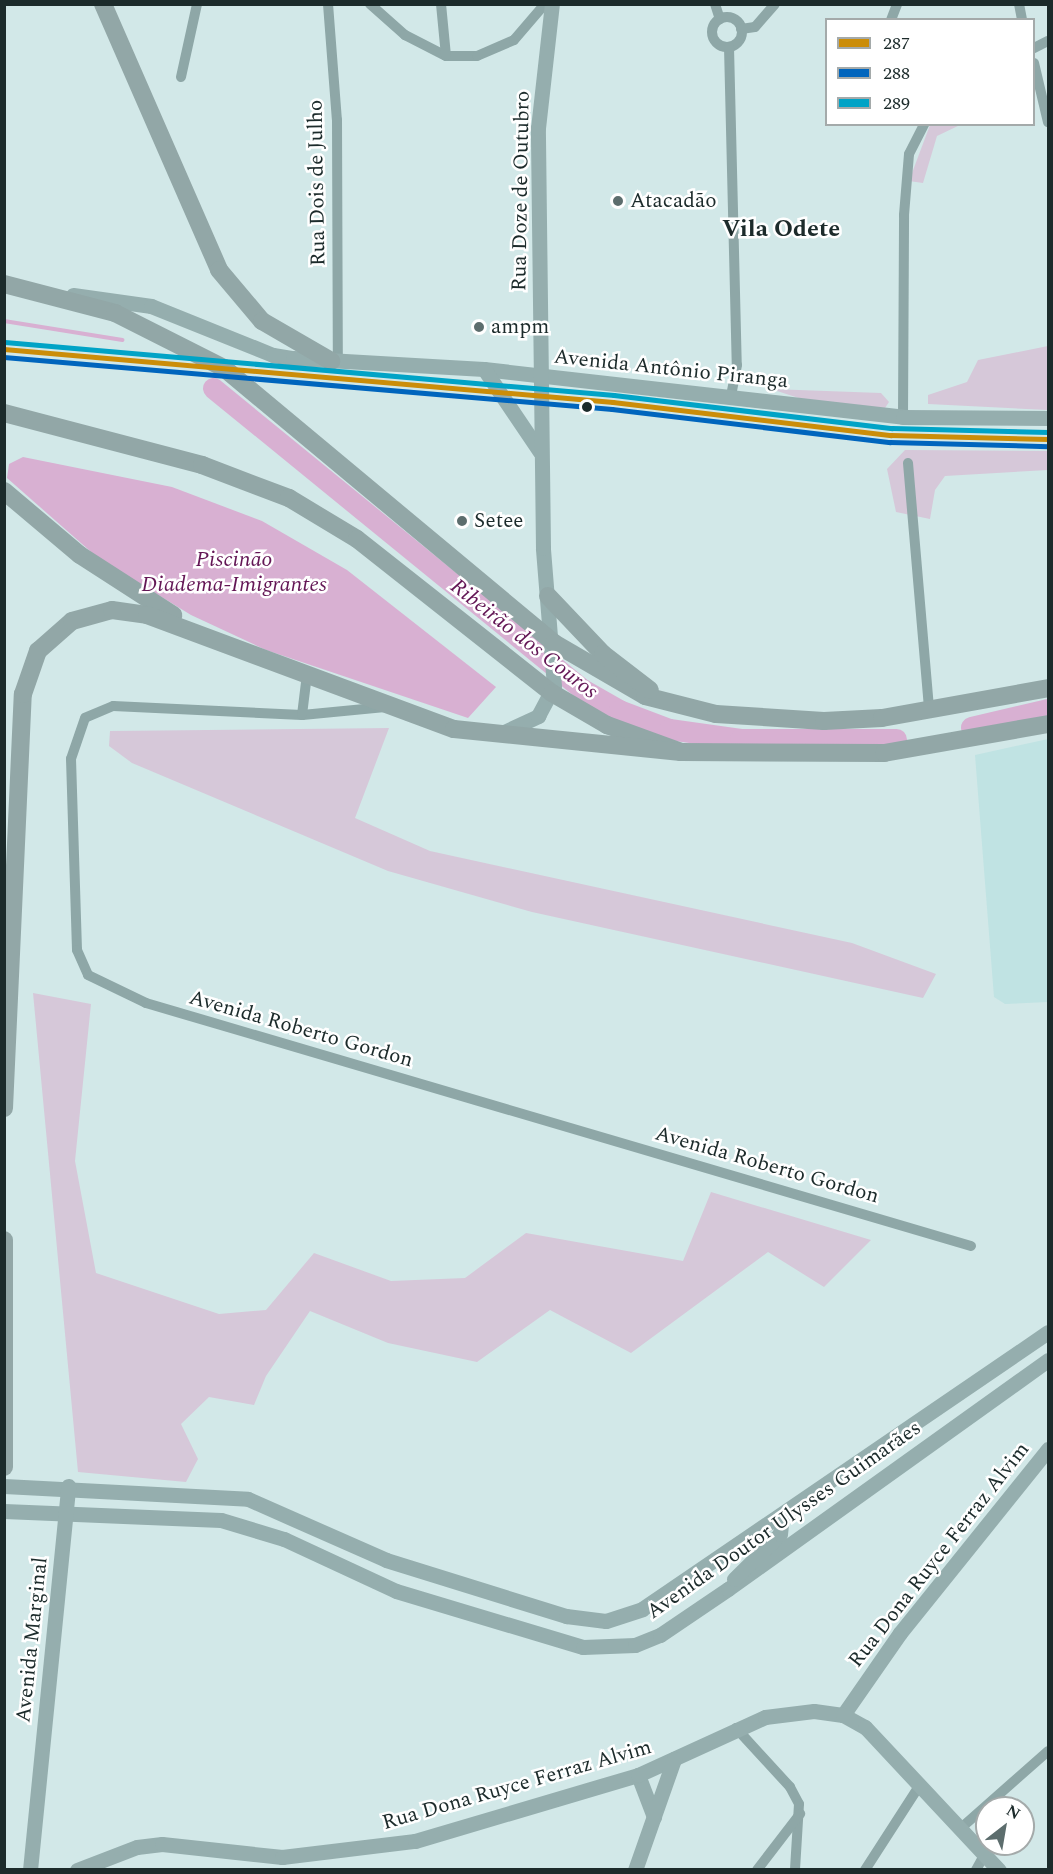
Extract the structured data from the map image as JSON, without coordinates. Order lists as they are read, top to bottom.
{
  "streets": {
    "main road": [
      "Rua Doze de Outubro",
      "Avenida Antônio Piranga",
      "Avenida Doutor Ulysses Guimarães",
      "Rua Dona Ruyce Ferraz Alvim",
      "Avenida Marginal"
    ],
    "street": ["Rua Dois de Julho", "Avenida Roberto Gordon"]
  },
  "crossings": [
    ["Rua Dois de Julho", "Avenida Antônio Piranga"],
    ["Rua Doze de Outubro", "Avenida Antônio Piranga"],
    ["Avenida Doutor Ulysses Guimarães", "Avenida Marginal"]
  ],
  "districts": ["Vila Odete"],
  "water": ["Piscinão Diadema-Imigrantes", "Ribeirão dos Couros"],
  "places": ["Atacadão", "ampm", "Setee"],
  "lines": ["transit line 289", "transit line 287", "transit line 288"],
  "legend": ["287", "288", "289"],
  "north": "top right"
}
